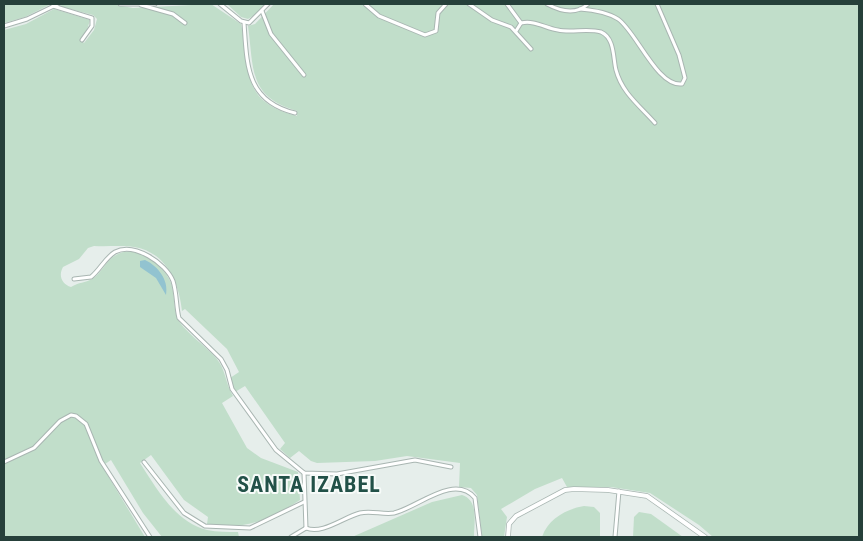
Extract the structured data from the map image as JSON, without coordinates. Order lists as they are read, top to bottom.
{
  "districts": ["SANTA IZABEL"]
}
